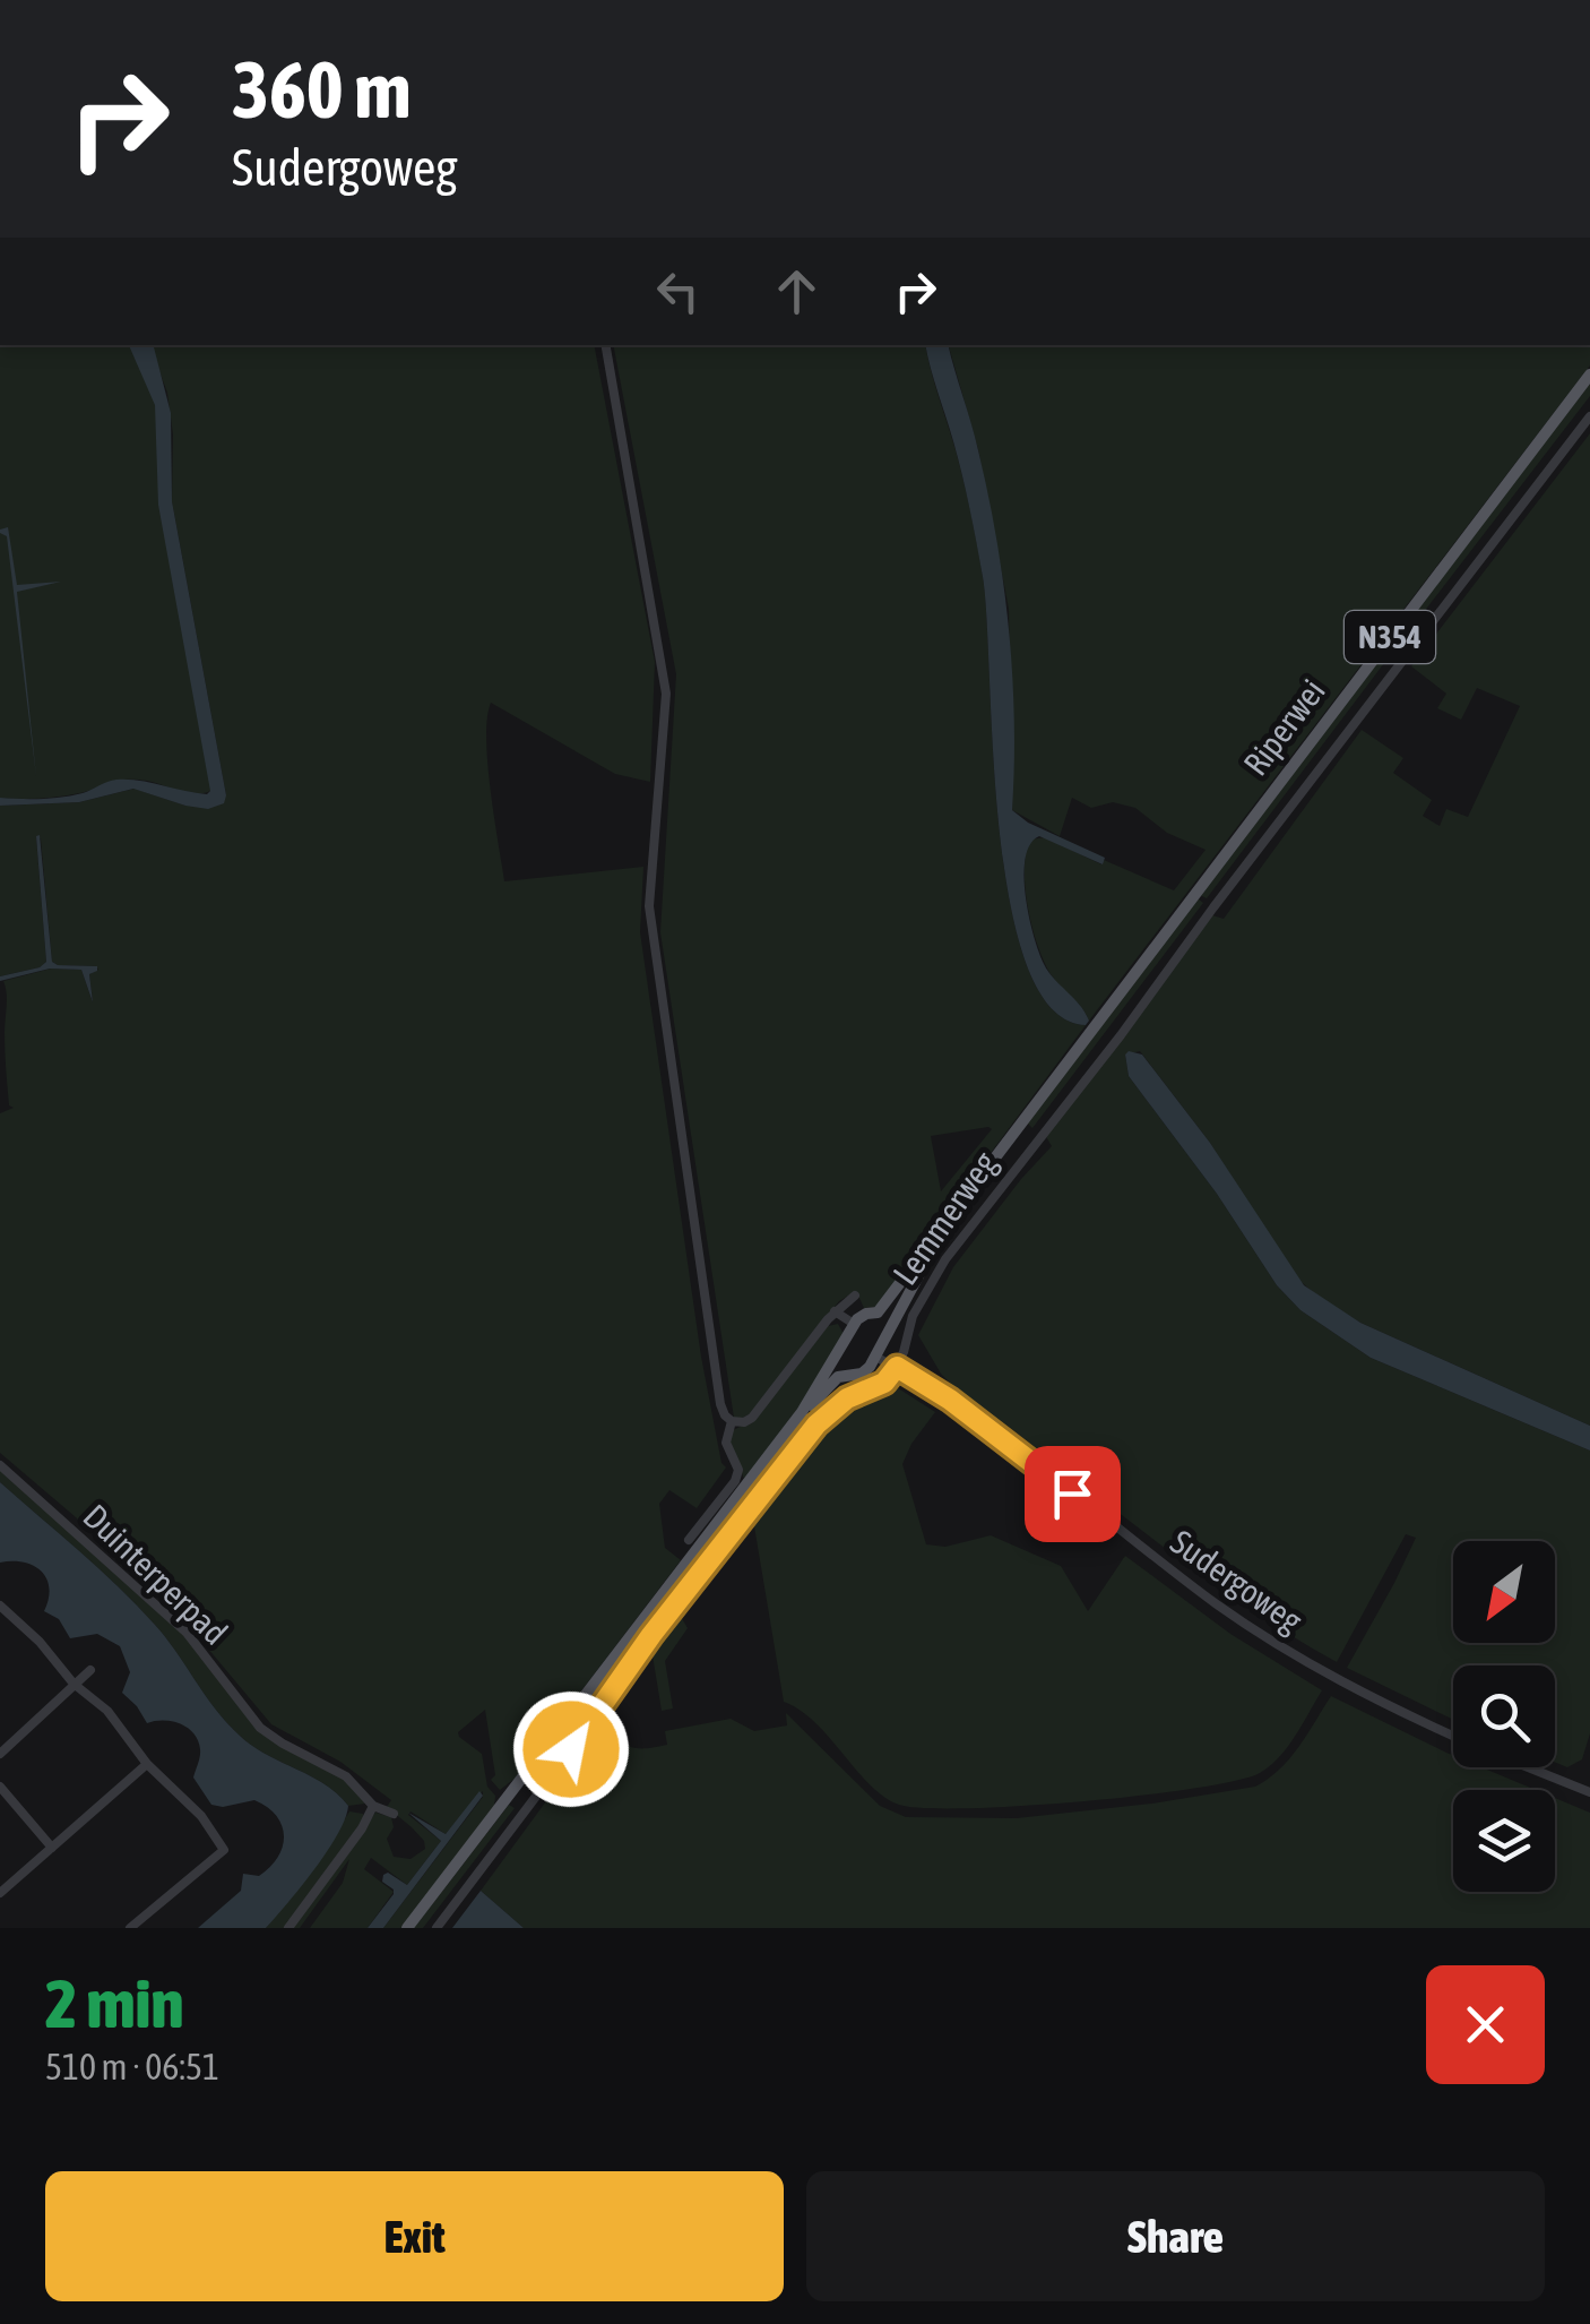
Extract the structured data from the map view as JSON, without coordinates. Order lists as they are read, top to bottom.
{
  "streets": {
    "main road": ["N354", "Riperwei", "Lemmerweg"],
    "street": ["Duinterperpad", "Sudergoweg"]
  },
  "crossings": [
    ["N354", "Lemmerweg"],
    ["N354", "Sudergoweg"],
    ["Riperwei", "Lemmerweg"],
    ["Lemmerweg", "Sudergoweg"]
  ],
  "north": "bottom left",
  "page": {
    "turn": ["360 m", "Sudergoweg"],
    "heading": ["2 min", "510 m · 06:51"],
    "buttons": ["Exit", "Share"]
  }
}
